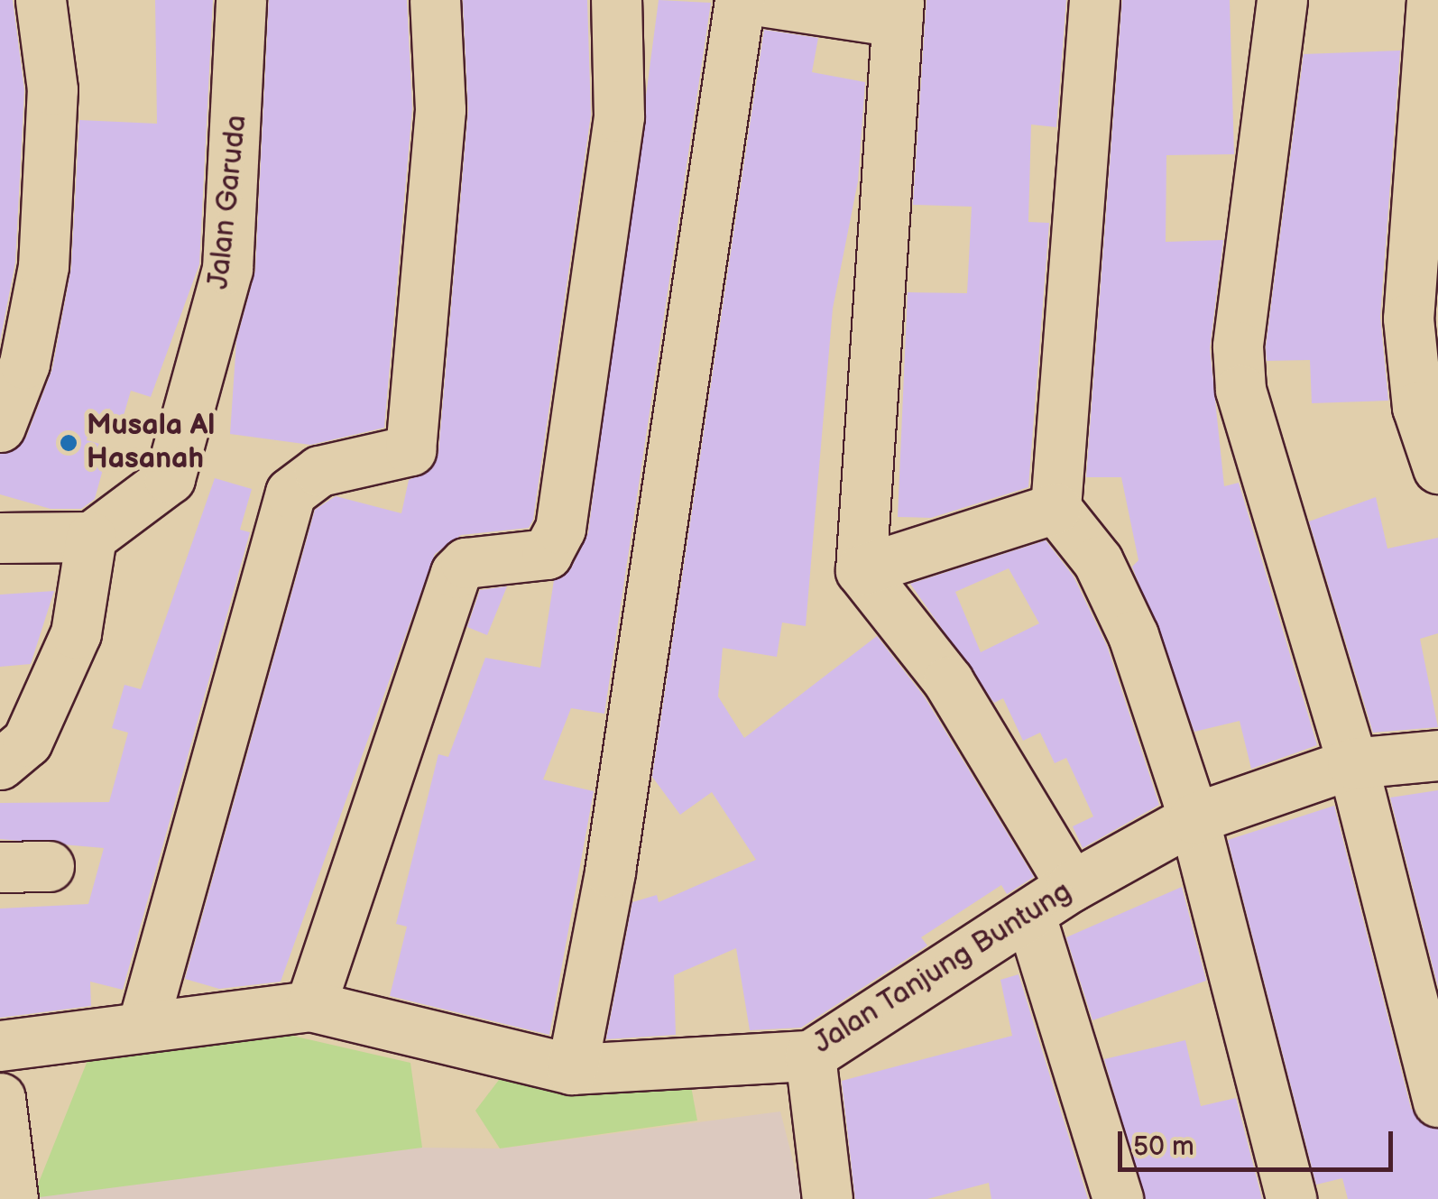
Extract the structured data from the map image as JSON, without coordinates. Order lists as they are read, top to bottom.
{
  "streets": {
    "street": ["Jalan Garuda", "Jalan Tanjung Buntung"]
  },
  "places": ["Musala Al Hasanah"],
  "scale_bar": "50 m"
}
